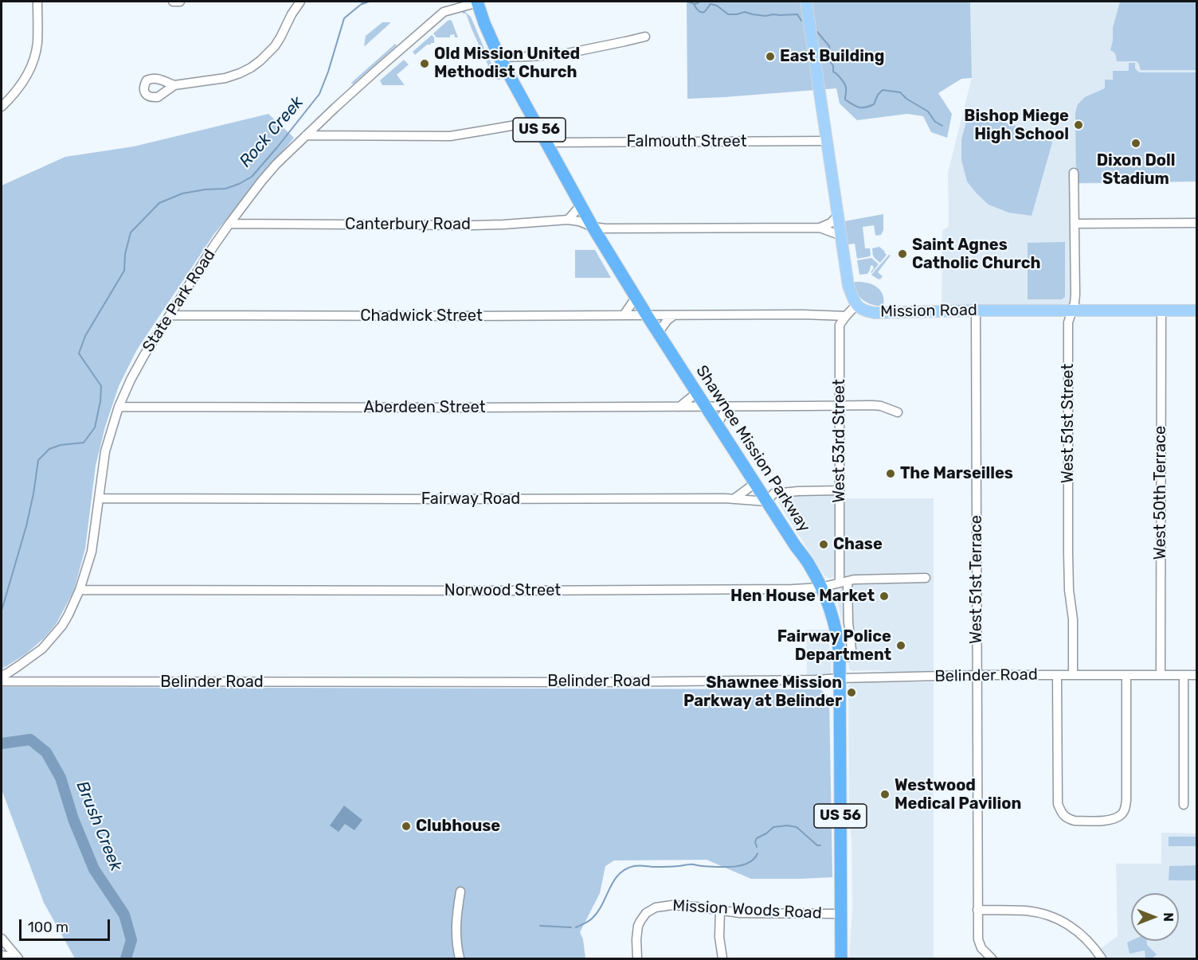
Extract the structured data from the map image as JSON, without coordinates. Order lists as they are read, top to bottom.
{
  "streets": {
    "highway": ["US 56", "Shawnee Mission Parkway"],
    "main road": ["Mission Road"],
    "street": [
      "Falmouth Street",
      "Canterbury Road",
      "State Park Road",
      "Chadwick Street",
      "Aberdeen Street",
      "West 51st Street",
      "West 53rd Street",
      "West 50th Terrace",
      "Fairway Road",
      "West 51st Terrace",
      "Norwood Street",
      "Belinder Road",
      "Mission Woods Road"
    ]
  },
  "crossings": [
    ["Falmouth Street", "Shawnee Mission Parkway"],
    ["Canterbury Road", "State Park Road"],
    ["Canterbury Road", "Shawnee Mission Parkway"],
    ["State Park Road", "Chadwick Street"],
    ["State Park Road", "Aberdeen Street"],
    ["State Park Road", "Shawnee Mission Parkway"],
    ["State Park Road", "Fairway Road"],
    ["State Park Road", "Norwood Street"],
    ["Mission Road", "West 51st Street"],
    ["Mission Road", "West 53rd Street"],
    ["Mission Road", "West 50th Terrace"],
    ["Mission Road", "West 51st Terrace"],
    ["Chadwick Street", "West 53rd Street"],
    ["Chadwick Street", "Shawnee Mission Parkway"],
    ["Aberdeen Street", "West 53rd Street"],
    ["Aberdeen Street", "Shawnee Mission Parkway"],
    ["West 51st Street", "Belinder Road"],
    ["West 53rd Street", "Shawnee Mission Parkway"],
    ["West 53rd Street", "Fairway Road"],
    ["West 53rd Street", "Norwood Street"],
    ["Shawnee Mission Parkway", "Fairway Road"],
    ["Shawnee Mission Parkway", "Norwood Street"],
    ["Shawnee Mission Parkway", "Belinder Road"],
    ["Shawnee Mission Parkway", "Mission Woods Road"],
    ["West 50th Terrace", "Belinder Road"],
    ["West 51st Terrace", "Belinder Road"]
  ],
  "water": ["Rock Creek", "Brush Creek"],
  "places": [
    "East Building",
    "Old Mission United Methodist Church",
    "Bishop Miege High School",
    "Dixon Doll Stadium",
    "Saint Agnes Catholic Church",
    "The Marseilles",
    "Chase",
    "Hen House Market",
    "Fairway Police Department",
    "Shawnee Mission Parkway at Belinder",
    "Westwood Medical Pavilion",
    "Clubhouse"
  ],
  "scale_bar": "100 m",
  "north": "right"
}
